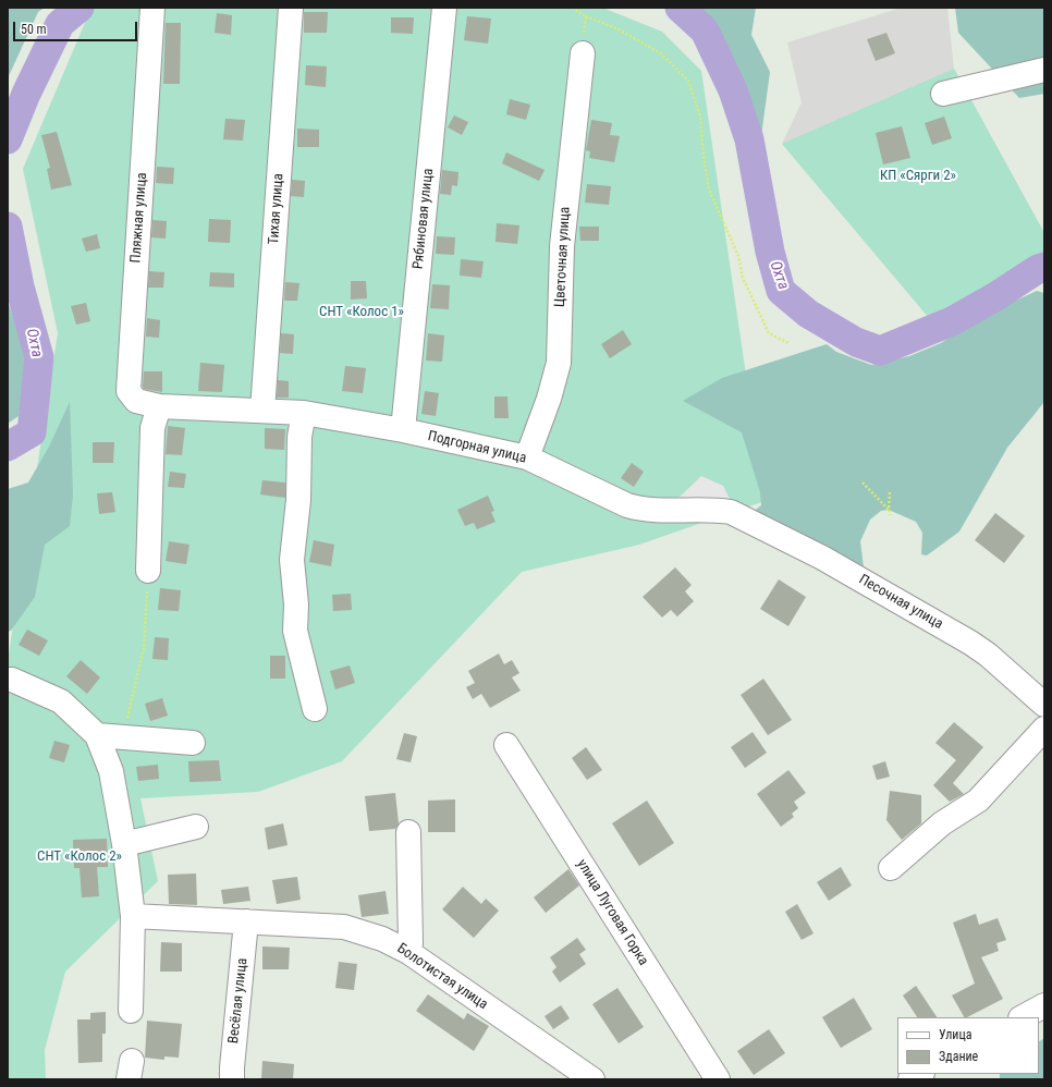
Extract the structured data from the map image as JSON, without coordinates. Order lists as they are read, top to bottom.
{
  "streets": {
    "street": [
      "Тихая улица",
      "Пляжная улица",
      "Рябиновая улица",
      "Цветочная улица",
      "Подгорная улица",
      "Песочная улица",
      "улица Луговая Горка",
      "Болотистая улица",
      "Весёлая улица"
    ]
  },
  "crossings": [
    ["Тихая улица", "Подгорная улица"],
    ["Пляжная улица", "Подгорная улица"],
    ["Рябиновая улица", "Подгорная улица"],
    ["Цветочная улица", "Подгорная улица"],
    ["Подгорная улица", "Песочная улица"],
    ["Болотистая улица", "Весёлая улица"]
  ],
  "water": ["Охта"],
  "parks": ["КП «Сярги 2»", "СНТ «Колос 1»", "СНТ «Колос 2»"],
  "legend": ["Улица", "Здание"],
  "scale_bar": "50 m"
}
